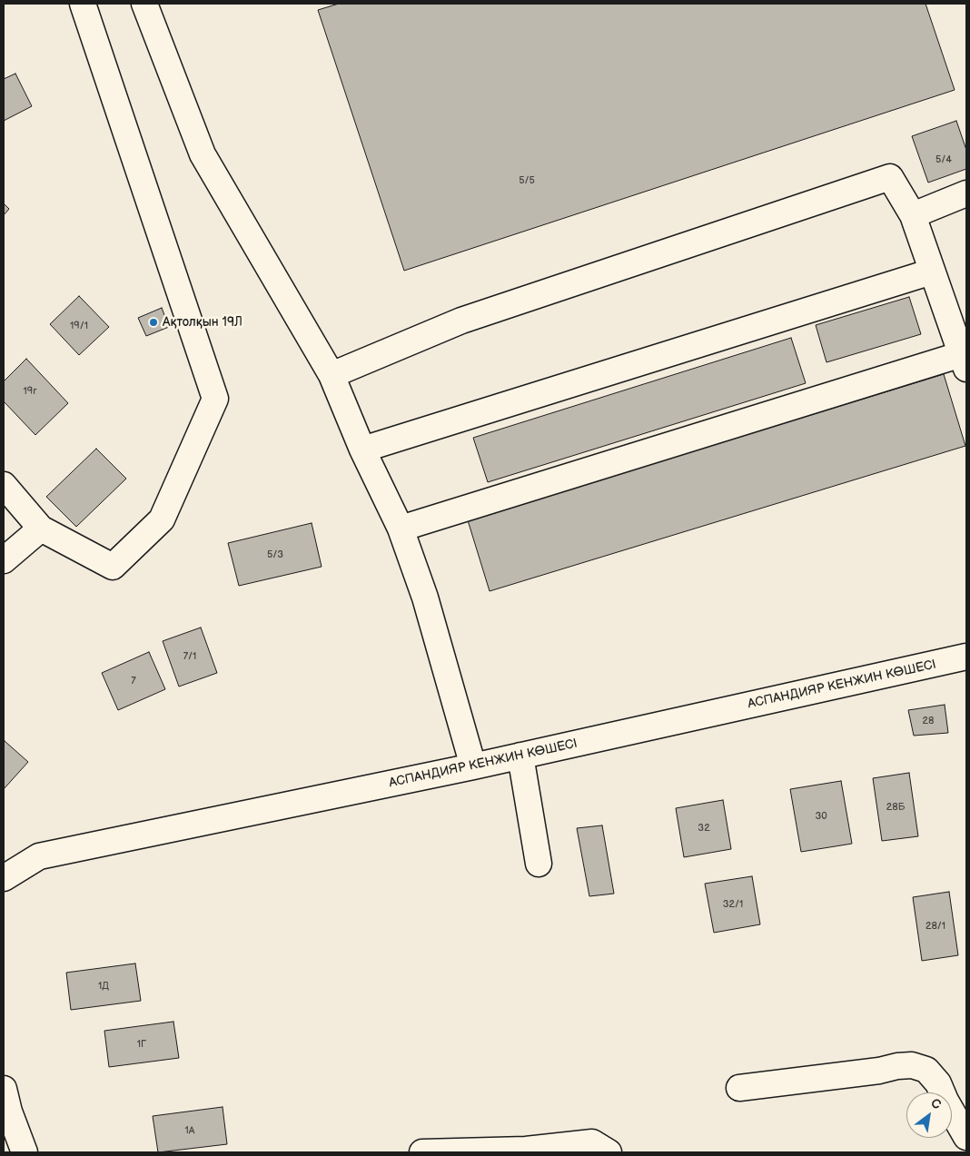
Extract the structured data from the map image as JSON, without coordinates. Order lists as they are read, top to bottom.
{
  "streets": {
    "street": ["АСПАНДИЯР КЕНЖИН КӨШЕСІ"]
  },
  "places": ["Ақтолқын 19Л"],
  "house_numbers": [
    "5/4",
    "5/5",
    "19/1",
    "19г",
    "5/3",
    "7/1",
    "7",
    "28",
    "28Б",
    "30",
    "32",
    "32/1",
    "28/1",
    "1Д",
    "1Г",
    "1А"
  ],
  "north": "top right"
}
